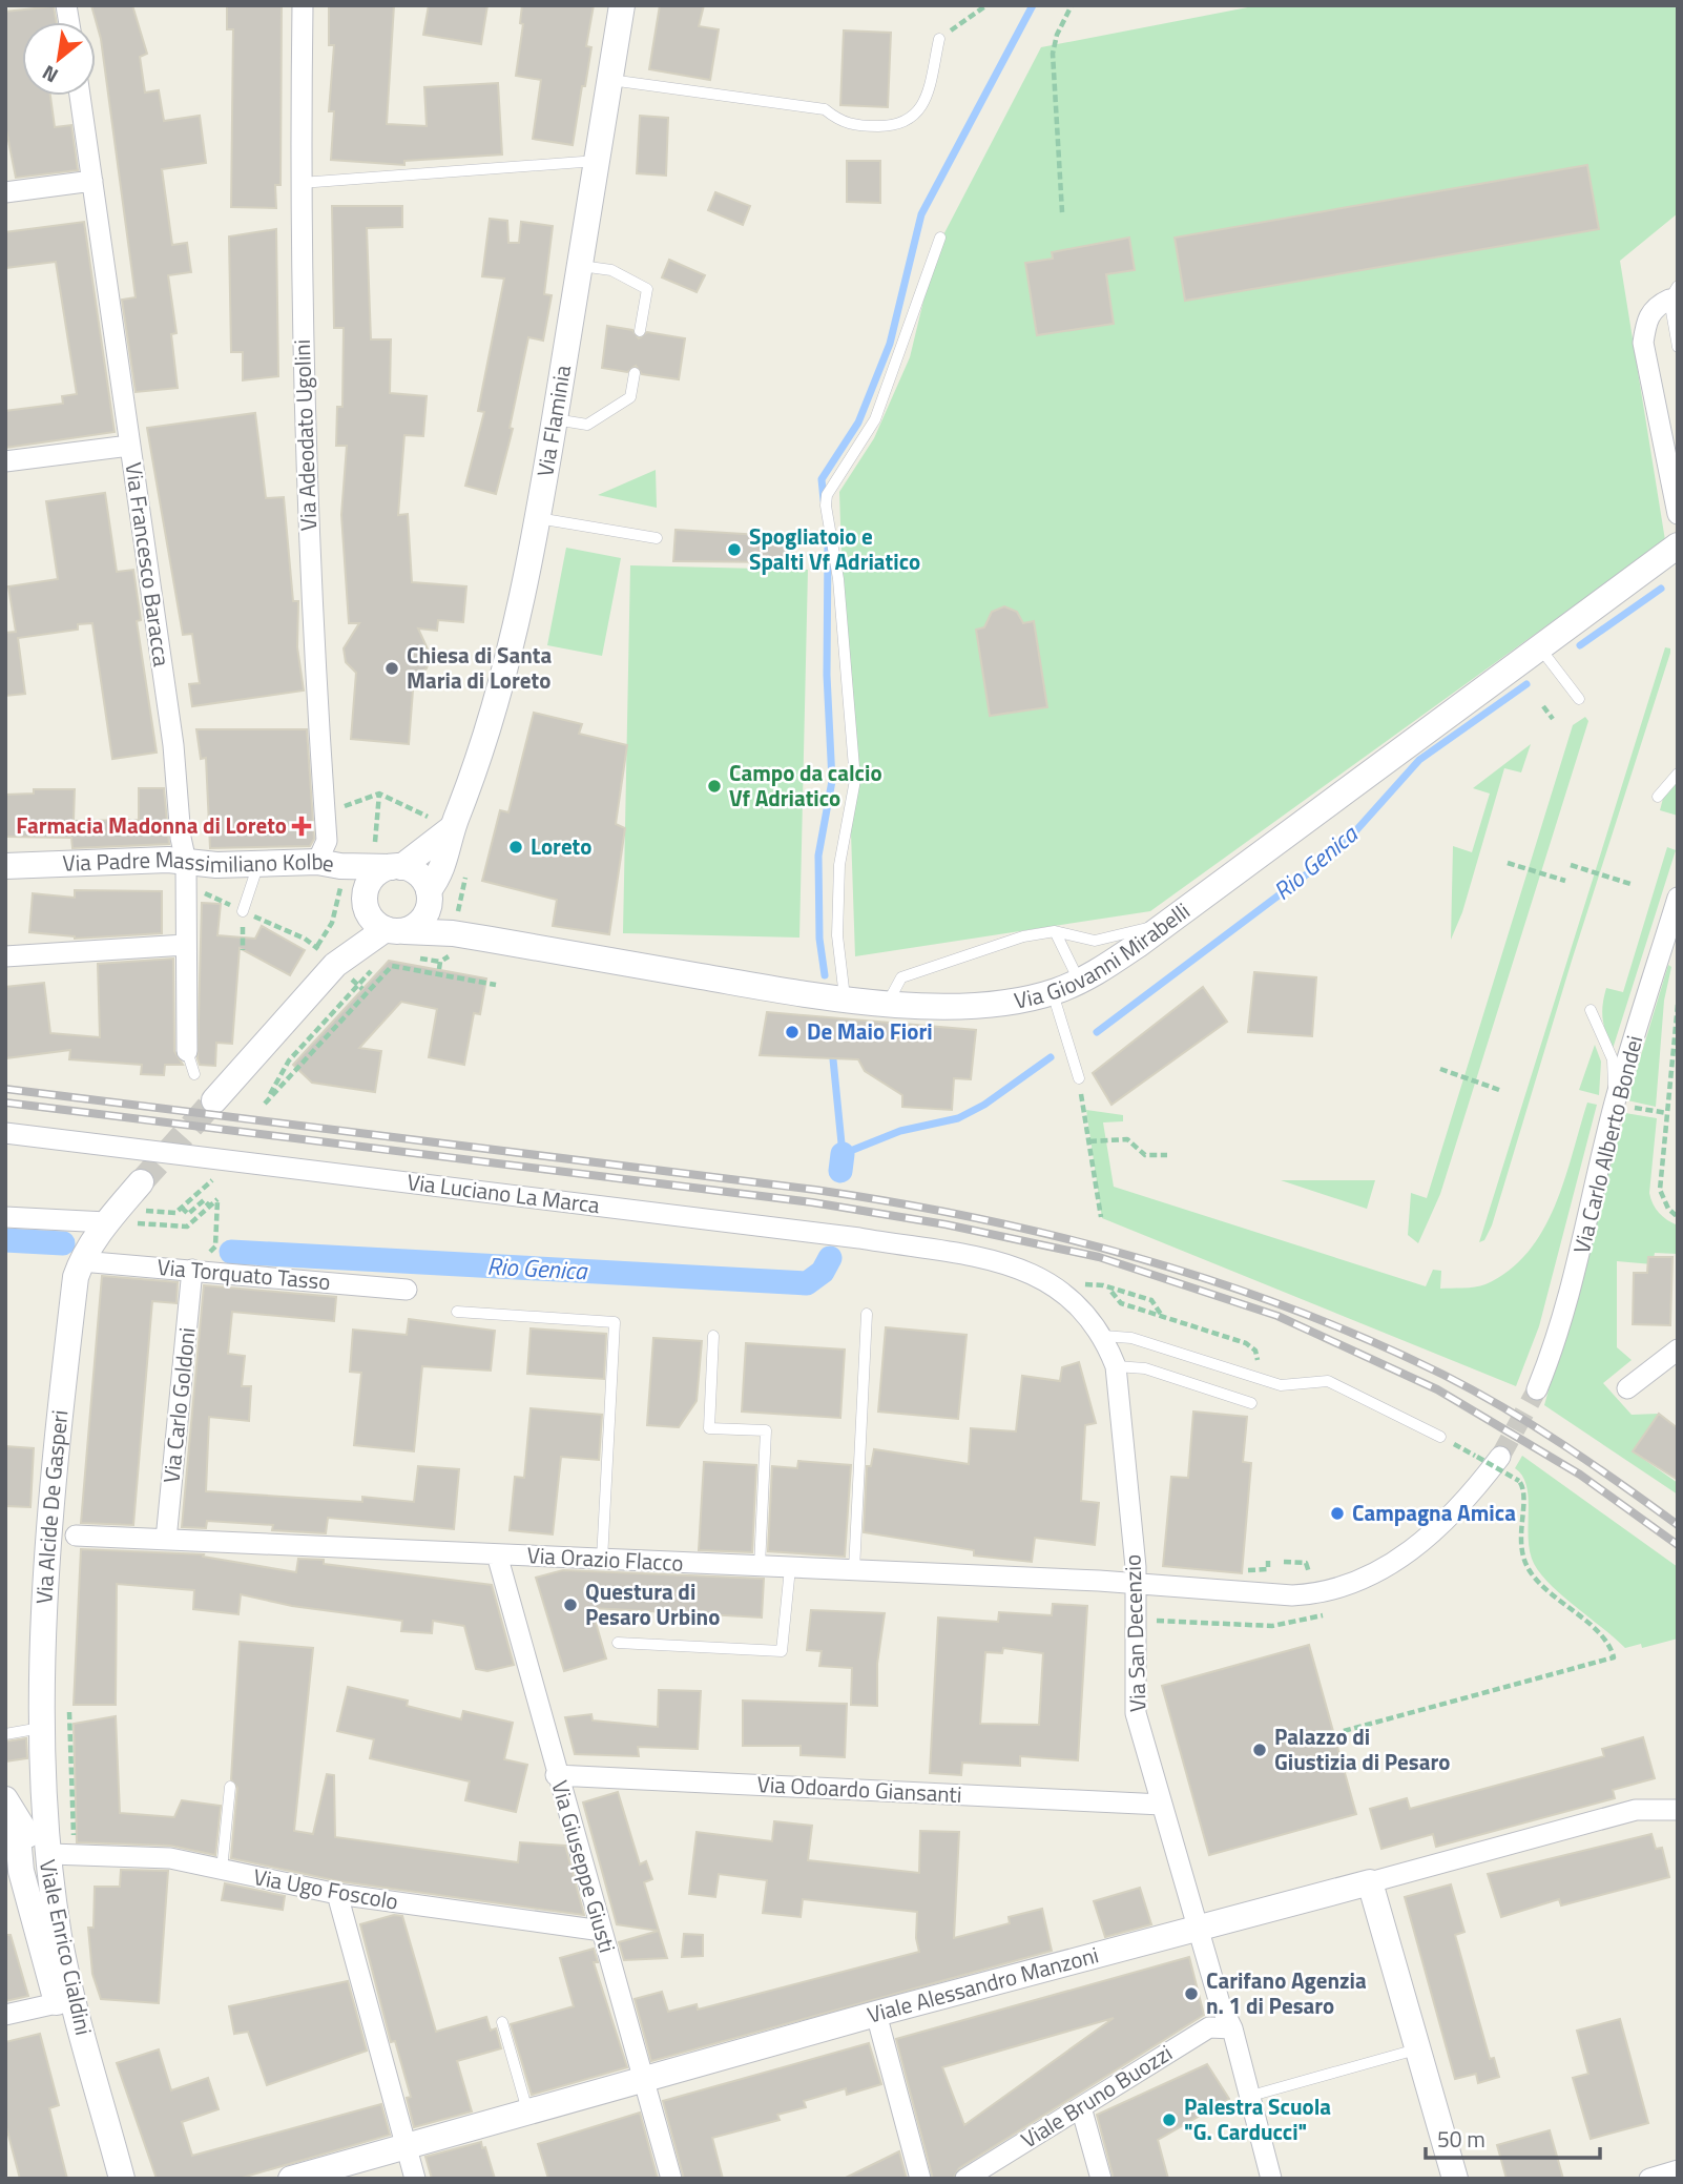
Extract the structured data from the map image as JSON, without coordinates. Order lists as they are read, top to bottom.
{
  "streets": {
    "street": [
      "Via Flaminia",
      "Via Adeodato Ugolini",
      "Via Francesco Baracca",
      "Via Padre Massimiliano Kolbe",
      "Via Giovanni Mirabelli",
      "Via Carlo Alberto Bondei",
      "Via Luciano La Marca",
      "Via Torquato Tasso",
      "Via Carlo Goldoni",
      "Via Alcide De Gasperi",
      "Via Orazio Flacco",
      "Via San Decenzio",
      "Via Odoardo Giansanti",
      "Via Giuseppe Giusti",
      "Via Ugo Foscolo",
      "Viale Enrico Cialdini",
      "Viale Alessandro Manzoni",
      "Viale Bruno Buozzi"
    ]
  },
  "crossings": [
    ["Via Flaminia", "Via Padre Massimiliano Kolbe"],
    ["Via Flaminia", "Via Giovanni Mirabelli"],
    ["Via Adeodato Ugolini", "Via Padre Massimiliano Kolbe"],
    ["Via Francesco Baracca", "Via Padre Massimiliano Kolbe"],
    ["Via Padre Massimiliano Kolbe", "Via Giovanni Mirabelli"],
    ["Via Luciano La Marca", "Via San Decenzio"],
    ["Via Torquato Tasso", "Via Carlo Goldoni"],
    ["Via Torquato Tasso", "Via Alcide De Gasperi"],
    ["Via Carlo Goldoni", "Via Orazio Flacco"],
    ["Via Alcide De Gasperi", "Via Ugo Foscolo"],
    ["Via Alcide De Gasperi", "Viale Enrico Cialdini"],
    ["Via Orazio Flacco", "Via San Decenzio"],
    ["Via Orazio Flacco", "Via Giuseppe Giusti"],
    ["Via San Decenzio", "Via Odoardo Giansanti"],
    ["Via San Decenzio", "Viale Alessandro Manzoni"],
    ["Via San Decenzio", "Viale Bruno Buozzi"],
    ["Via Odoardo Giansanti", "Via Giuseppe Giusti"],
    ["Via Giuseppe Giusti", "Via Ugo Foscolo"],
    ["Via Giuseppe Giusti", "Viale Alessandro Manzoni"],
    ["Via Ugo Foscolo", "Viale Enrico Cialdini"]
  ],
  "water": ["Rio Genica"],
  "places": {
    "other": [
      "Spogliatoio e Spalti Vf Adriatico",
      "Chiesa di Santa Maria di Loreto",
      "Campo da calcio Vf Adriatico",
      "Loreto",
      "De Maio Fiori",
      "Campagna Amica",
      "Questura di Pesaro Urbino",
      "Palazzo di Giustizia di Pesaro",
      "Carifano Agenzia n. 1 di Pesaro",
      "Palestra Scuola \"G. Carducci\""
    ],
    "health": ["Farmacia Madonna di Loreto"]
  },
  "scale_bar": "50 m",
  "north": "bottom left"
}
